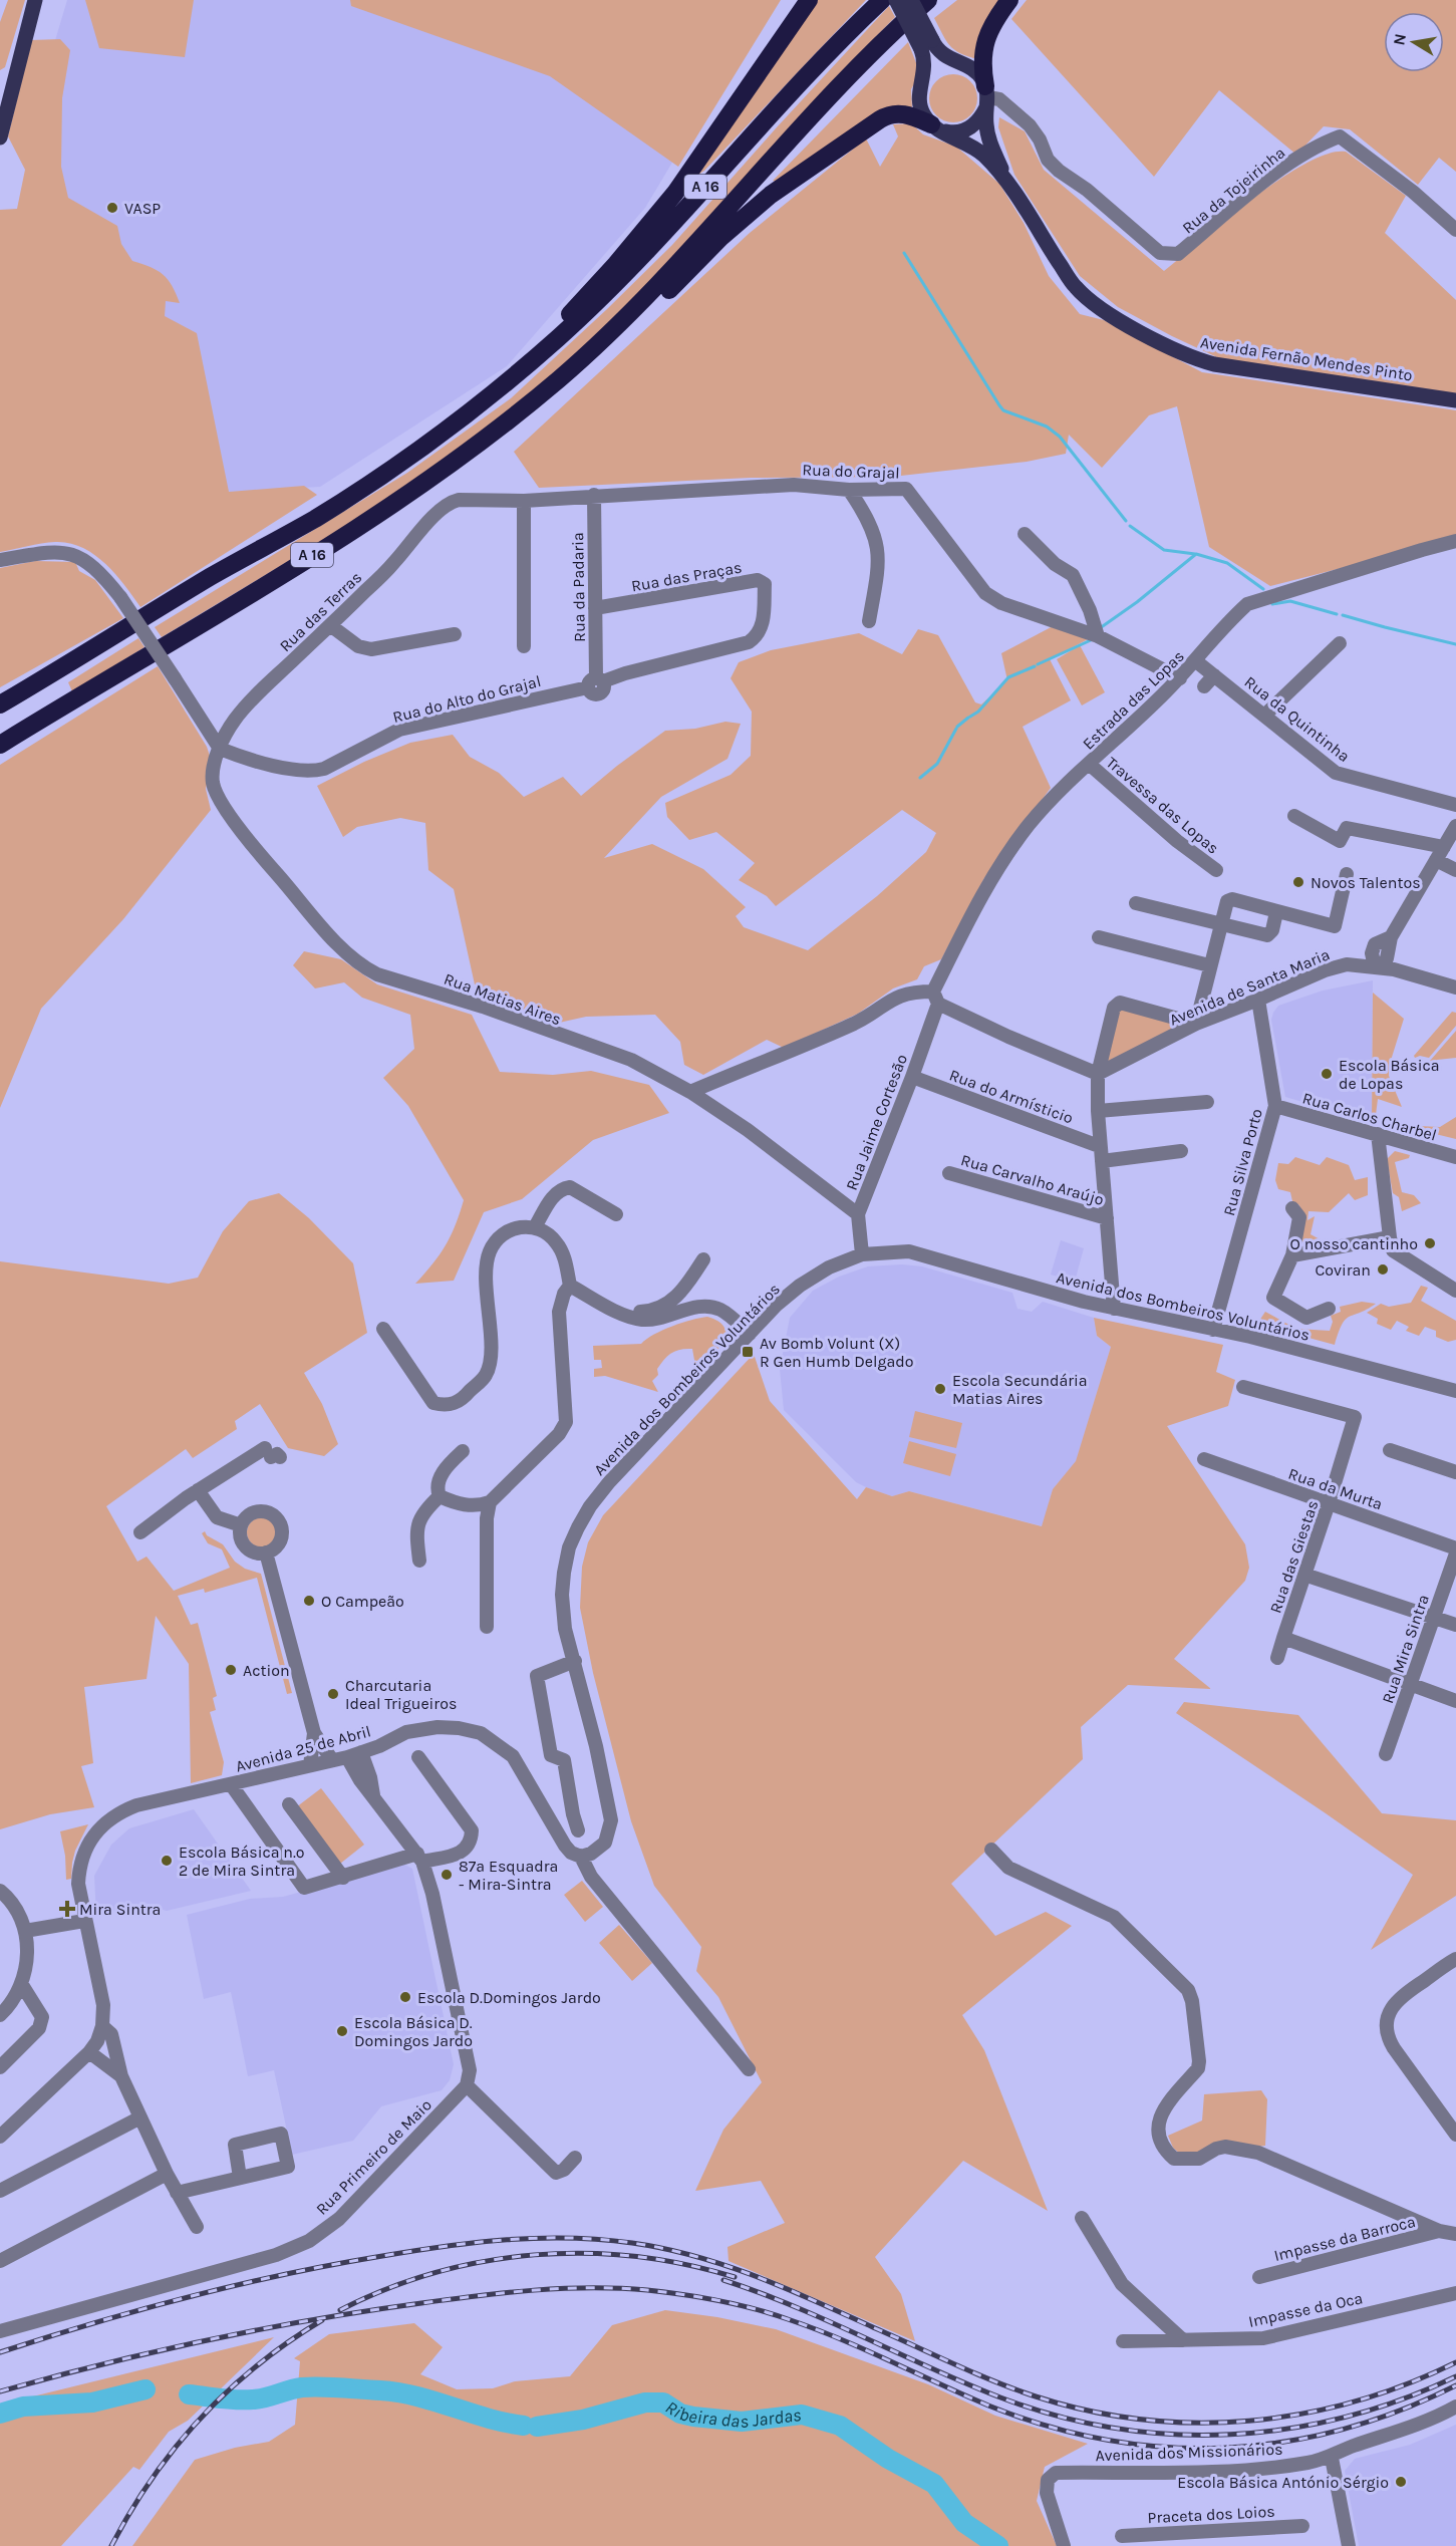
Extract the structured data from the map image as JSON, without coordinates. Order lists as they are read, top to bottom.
{
  "streets": {
    "highway": ["A 16"],
    "main road": ["Avenida Fernão Mendes Pinto"],
    "street": [
      "Rua da Tojeirinha",
      "Rua do Grajal",
      "Rua das Praças",
      "Rua da Padaria",
      "Rua das Terras",
      "Rua do Alto do Grajal",
      "Estrada das Lopas",
      "Rua da Quintinha",
      "Travessa das Lopas",
      "Avenida de Santa Maria",
      "Rua Matias Aires",
      "Rua do Armísticio",
      "Rua Carlos Charbel",
      "Rua Jaime Cortesão",
      "Rua Silva Porto",
      "Rua Carvalho Araújo",
      "Avenida dos Bombeiros Voluntários",
      "Rua da Murta",
      "Rua das Giestas",
      "Rua Mira Sintra",
      "Avenida 25 de Abril",
      "Rua Primeiro de Maio",
      "Impasse da Barroca",
      "Impasse da Oca",
      "Avenida dos Missionários",
      "Praceta dos Loios"
    ]
  },
  "crossings": [
    ["A 16", "Rua da Tojeirinha"],
    ["A 16", "Avenida Fernão Mendes Pinto"],
    ["Rua da Tojeirinha", "Avenida Fernão Mendes Pinto"],
    ["Rua do Grajal", "Rua da Padaria"],
    ["Rua do Grajal", "Rua das Terras"],
    ["Rua do Grajal", "Estrada das Lopas"],
    ["Rua das Praças", "Rua da Padaria"],
    ["Rua das Praças", "Rua do Alto do Grajal"],
    ["Rua da Padaria", "Rua do Alto do Grajal"],
    ["Rua das Terras", "Rua do Alto do Grajal"],
    ["Rua das Terras", "Rua Matias Aires"],
    ["Rua do Alto do Grajal", "Rua Matias Aires"],
    ["Estrada das Lopas", "Rua da Quintinha"],
    ["Estrada das Lopas", "Travessa das Lopas"],
    ["Estrada das Lopas", "Rua Jaime Cortesão"],
    ["Avenida de Santa Maria", "Rua Silva Porto"],
    ["Rua Matias Aires", "Rua Jaime Cortesão"],
    ["Rua do Armísticio", "Rua Jaime Cortesão"],
    ["Rua Carlos Charbel", "Rua Silva Porto"],
    ["Rua Jaime Cortesão", "Avenida dos Bombeiros Voluntários"],
    ["Rua Silva Porto", "Avenida dos Bombeiros Voluntários"],
    ["Avenida dos Bombeiros Voluntários", "Avenida 25 de Abril"],
    ["Rua da Murta", "Rua das Giestas"]
  ],
  "water": ["Ribeira das Jardas"],
  "places": {
    "other": [
      "VASP",
      "Novos Talentos",
      "Escola Básica de Lopas",
      "O nosso cantinho",
      "Coviran",
      "Escola Secundária Matias Aires",
      "O Campeão",
      "Action",
      "Charcutaria Ideal Trigueiros",
      "Escola Básica n.º 2 de Mira Sintra",
      "87ª Esquadra - Mira-Sintra",
      "Escola D.Domingos Jardo",
      "Escola Básica D. Domingos Jardo",
      "Escola Básica António Sérgio"
    ],
    "transit": ["Av Bomb Volunt (X) R Gen Humb Delgado"],
    "health": ["Mira Sintra"]
  },
  "north": "left"
}
